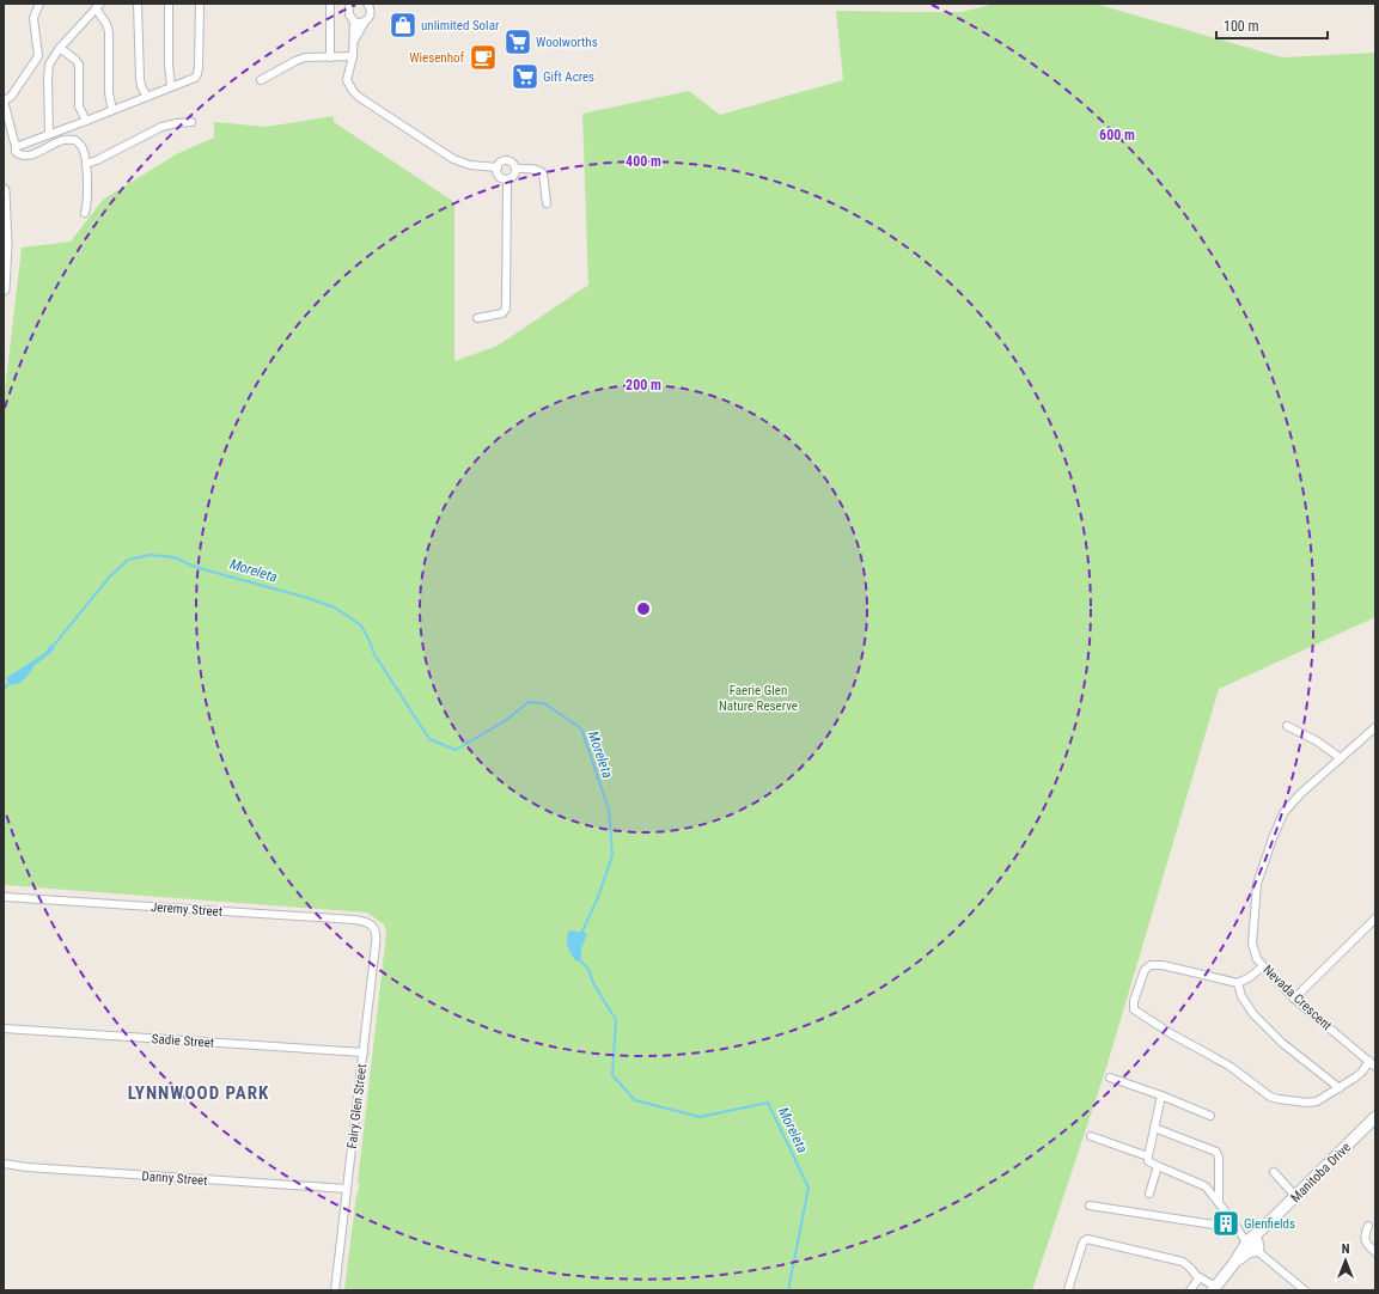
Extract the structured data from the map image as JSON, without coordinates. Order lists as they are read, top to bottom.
{
  "streets": {
    "street": [
      "Jeremy Street",
      "Nevada Crescent",
      "Sadie Street",
      "Fairy Glen Street",
      "Manitoba Drive",
      "Danny Street"
    ]
  },
  "crossings": [
    ["Jeremy Street", "Fairy Glen Street"],
    ["Sadie Street", "Fairy Glen Street"],
    ["Fairy Glen Street", "Danny Street"]
  ],
  "districts": ["LYNNWOOD PARK"],
  "water": ["Moreleta"],
  "parks": ["Faerie Glen Nature Reserve"],
  "places": {
    "shop": ["unlimited Solar"],
    "supermarket": ["Woolworths", "Gift Acres"],
    "cafe": ["Wiesenhof"],
    "building": ["Glenfields"]
  },
  "scale_bar": "100 m",
  "north": "top",
  "rings": ["600 m", "400 m", "200 m"]
}
